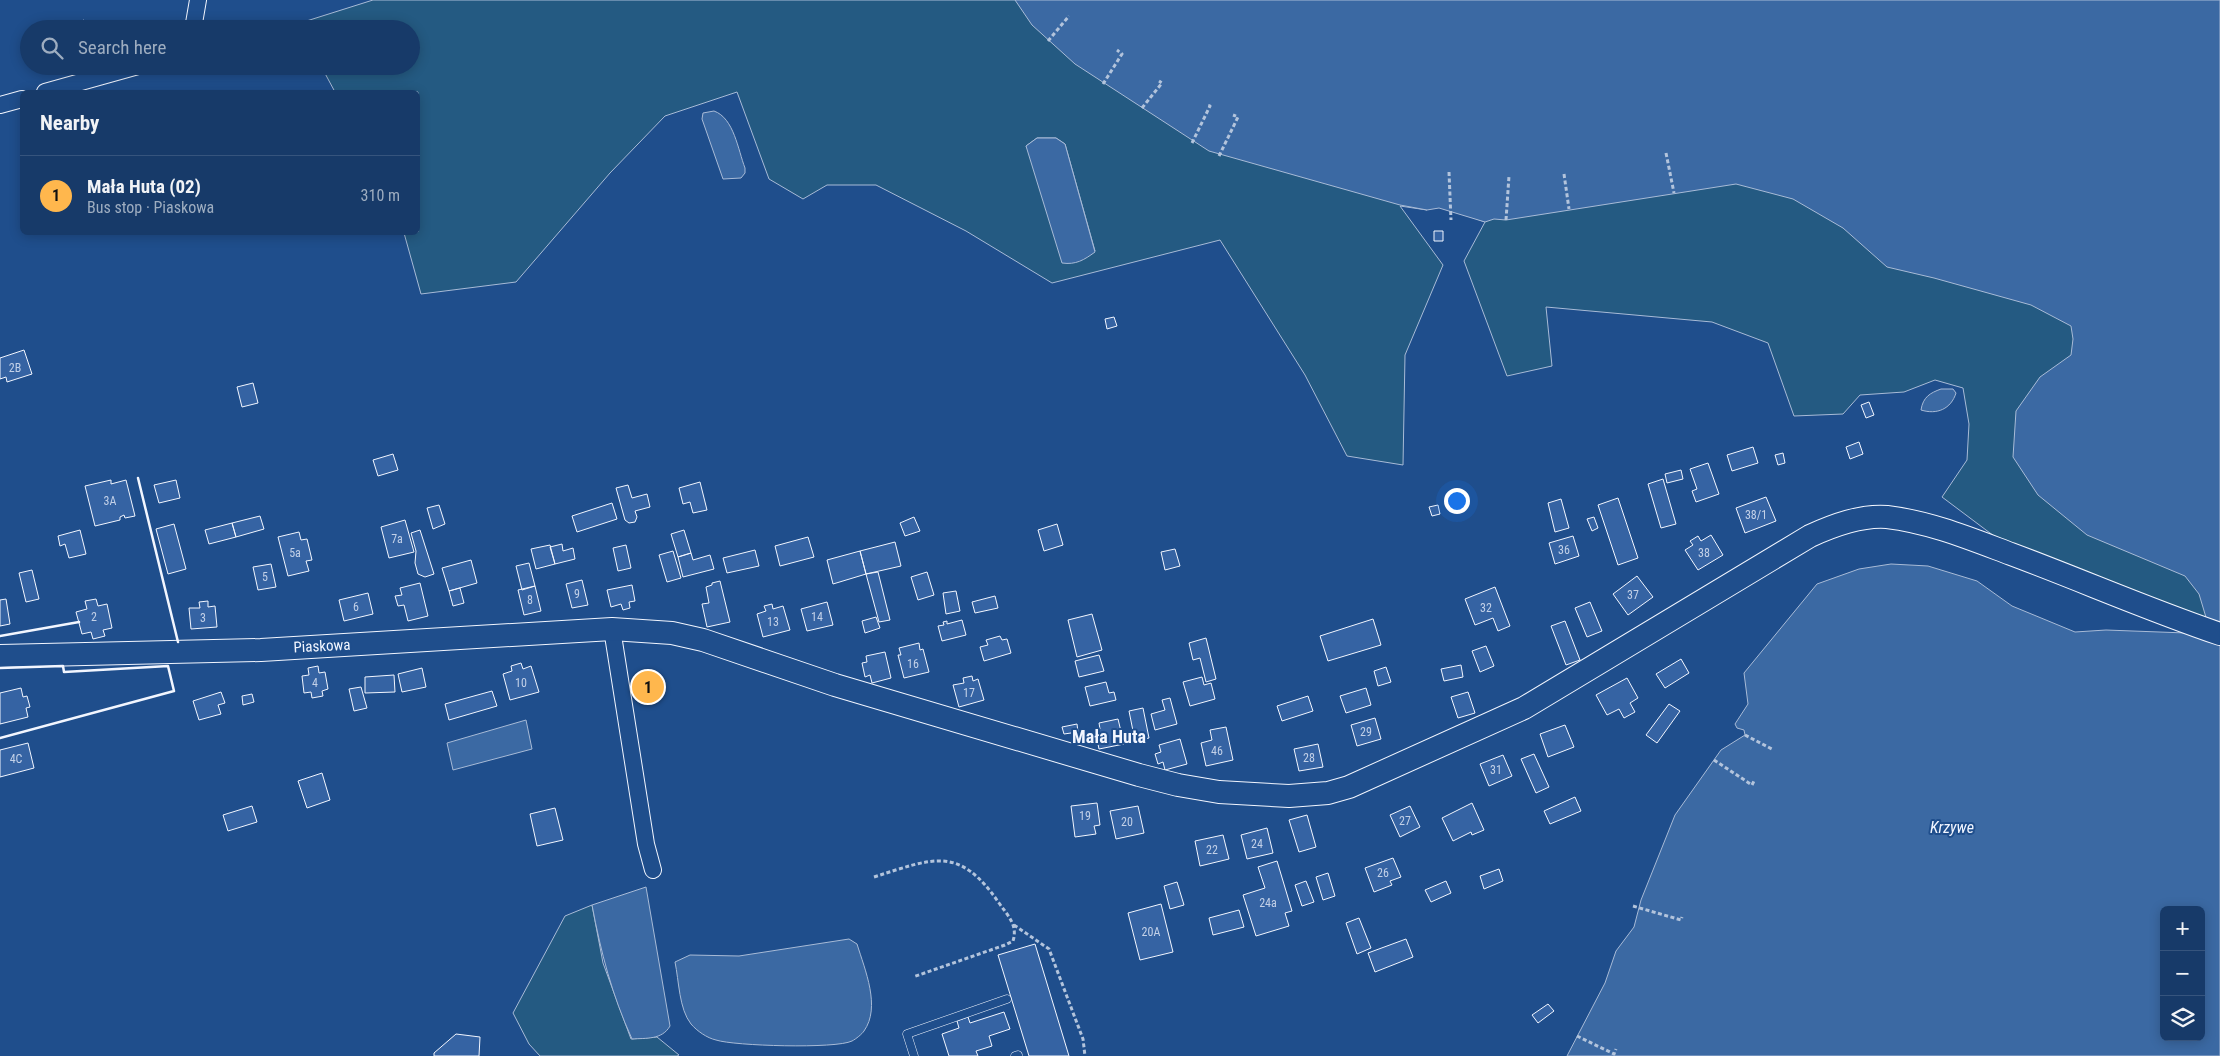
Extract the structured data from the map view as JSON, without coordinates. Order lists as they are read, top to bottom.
{
  "streets": {
    "street": ["Piaskowa"]
  },
  "districts": ["Mała Huta"],
  "water": ["Krzywe"],
  "house_numbers": [
    "2B",
    "3A",
    "38/1",
    "7a",
    "36",
    "5a",
    "38",
    "5",
    "9",
    "37",
    "8",
    "6",
    "32",
    "2",
    "14",
    "3",
    "13",
    "16",
    "4",
    "10",
    "17",
    "29",
    "46",
    "28",
    "4C",
    "31",
    "19",
    "27",
    "20",
    "24",
    "22",
    "26",
    "24a",
    "20A"
  ],
  "page": {
    "search": "Search here",
    "heading": "Nearby",
    "list": [
      {
        "mark": "1",
        "name": "Mała Huta (02)",
        "note": "Bus stop · Piaskowa",
        "value": "310 m"
      }
    ],
    "pins": "1",
    "map_buttons": ["+", "−"]
  }
}
